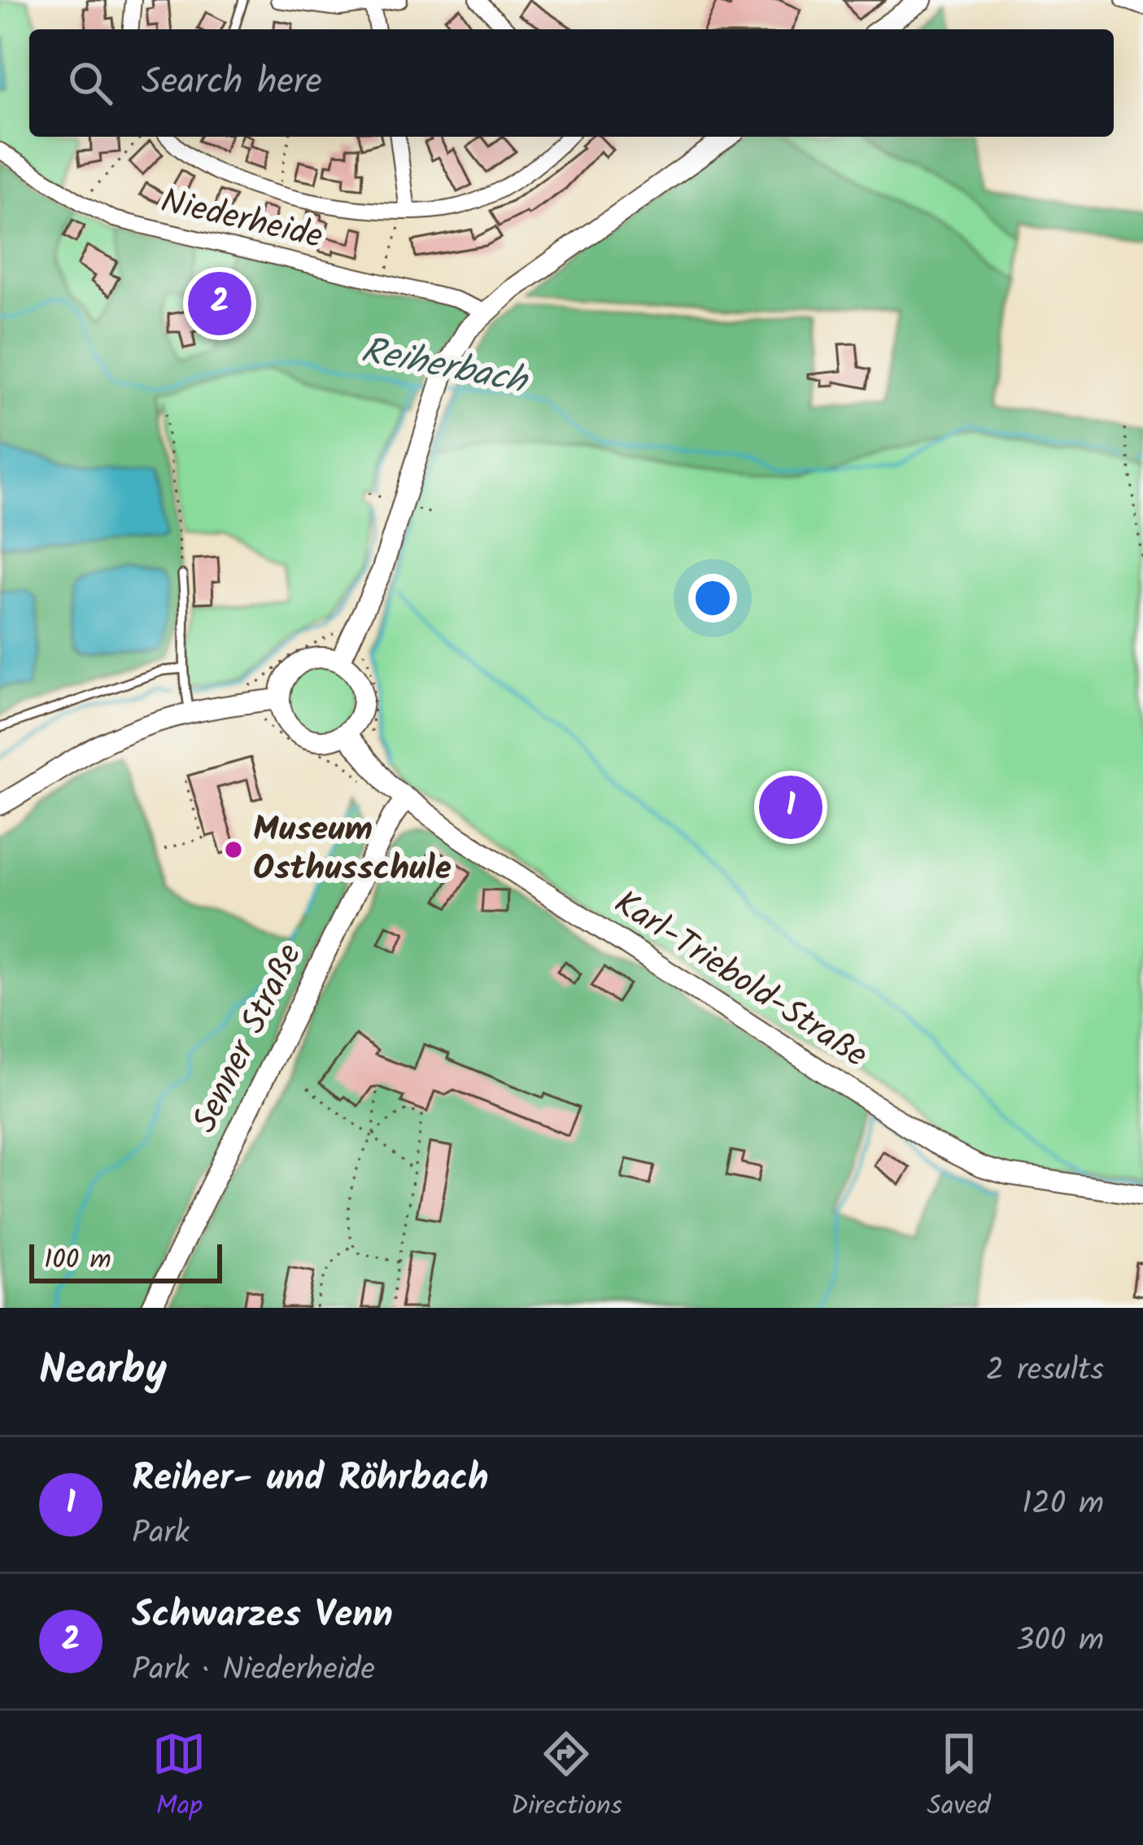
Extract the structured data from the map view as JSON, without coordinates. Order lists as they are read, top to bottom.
{
  "streets": {
    "street": ["Niederheide", "Karl-Triebold-Straße", "Senner Straße"]
  },
  "crossings": [
    ["Karl-Triebold-Straße", "Senner Straße"]
  ],
  "water": ["Reiherbach"],
  "places": ["Museum Osthusschule"],
  "scale_bar": "100 m",
  "page": {
    "search": "Search here",
    "pins": ["2", "1"],
    "scale": "100 m",
    "heading": ["Nearby", "2 results"],
    "list": [
      {
        "mark": "1",
        "name": "Reiher- und Röhrbach",
        "note": "Park",
        "value": "120 m"
      },
      {
        "mark": "2",
        "name": "Schwarzes Venn",
        "note": "Park · Niederheide",
        "value": "300 m"
      }
    ],
    "nav": ["Map", "Directions", "Saved"]
  }
}
